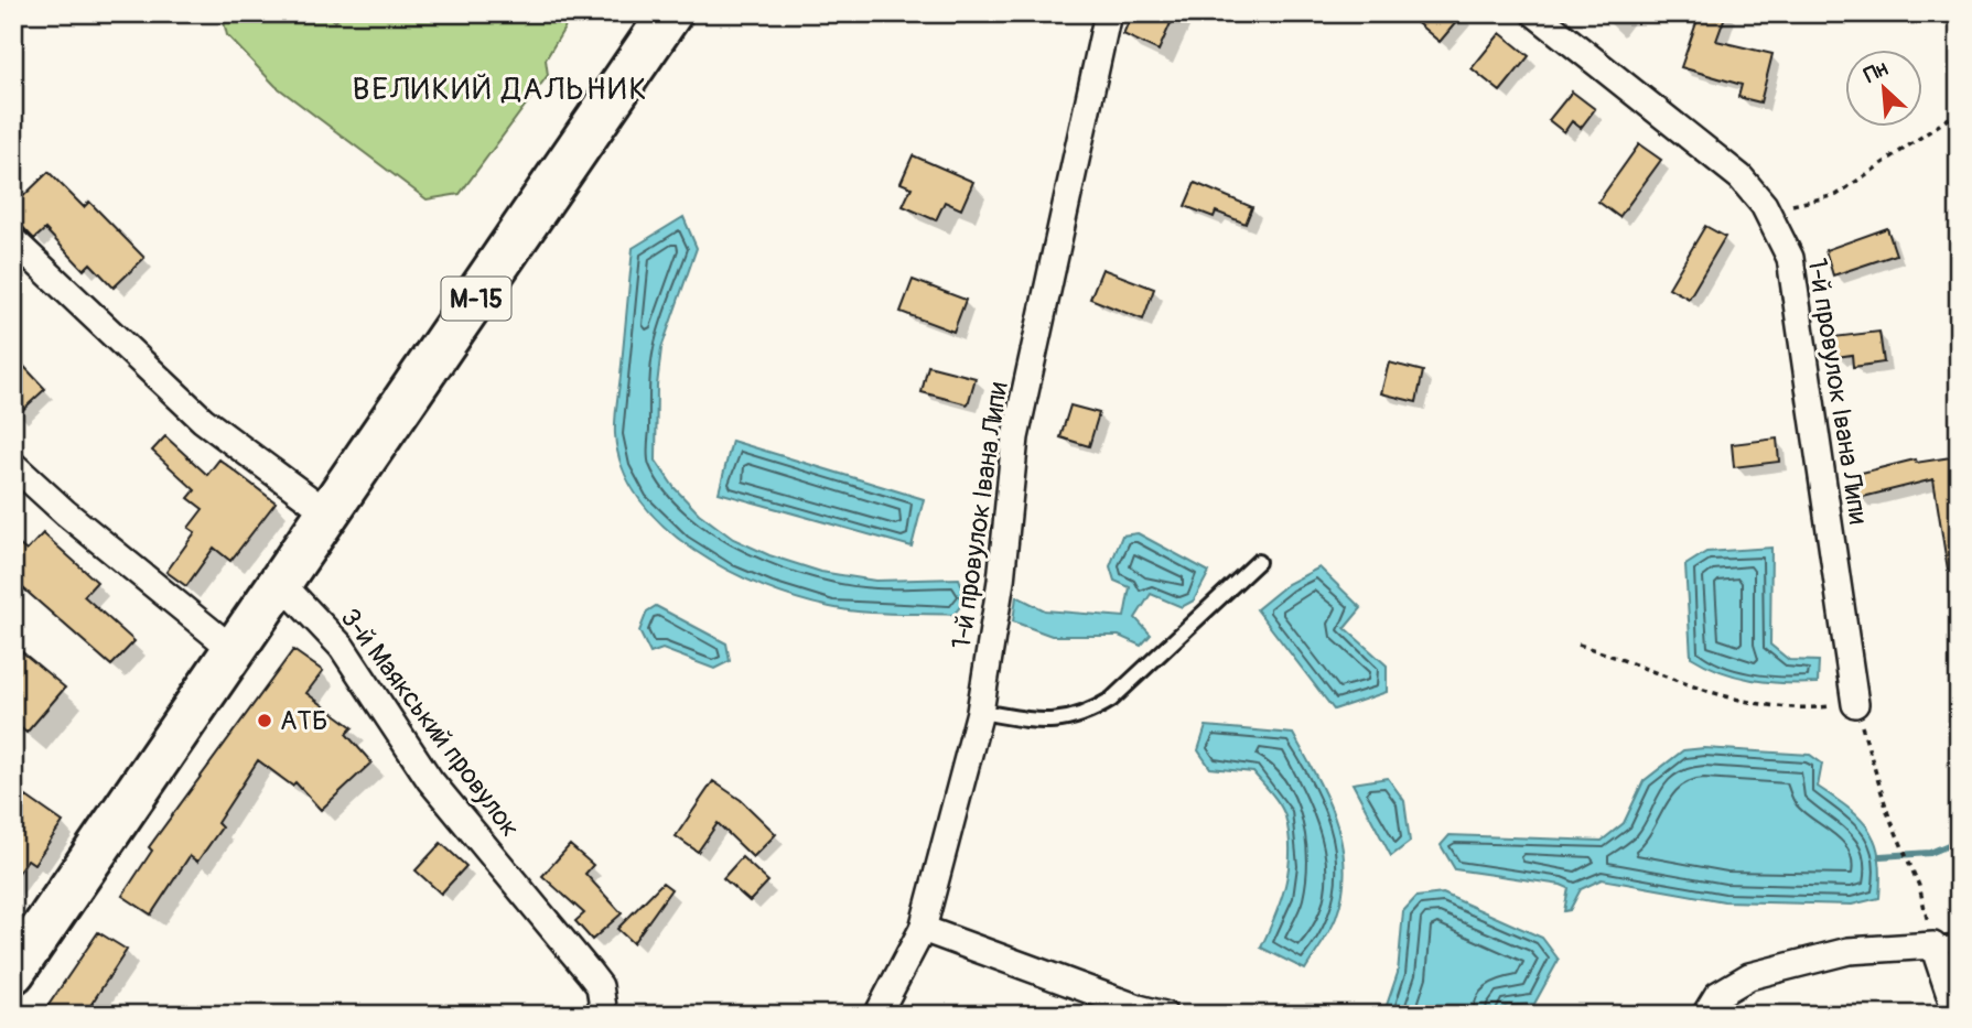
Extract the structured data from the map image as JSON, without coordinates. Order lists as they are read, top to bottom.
{
  "streets": {
    "highway": ["М-15"],
    "street": ["1-й провулок Івана Липи", "3-й Маякський провулок"]
  },
  "crossings": [
    ["М-15", "3-й Маякський провулок"]
  ],
  "districts": ["ВЕЛИКИЙ ДАЛЬНИК"],
  "places": ["АТБ"],
  "north": "top left"
}
